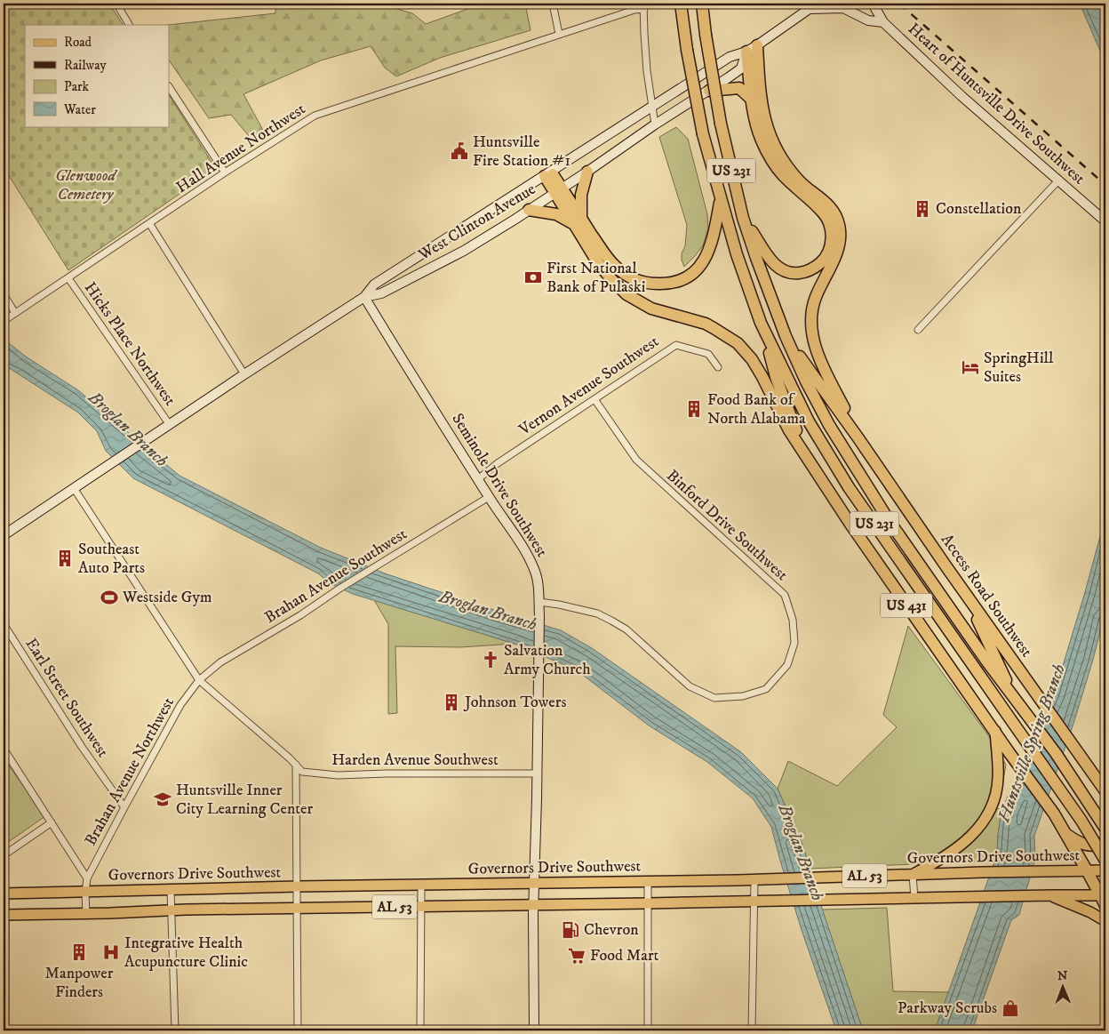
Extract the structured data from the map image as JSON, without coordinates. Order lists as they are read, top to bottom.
{
  "streets": {
    "highway": ["US 231", "Access Road Southwest", "US 431"],
    "main road": ["Governors Drive Southwest", "AL 53"],
    "street": [
      "Heart of Huntsville Drive Southwest",
      "Hall Avenue Northwest",
      "West Clinton Avenue",
      "Hicks Place Northwest",
      "Vernon Avenue Southwest",
      "Seminole Drive Southwest",
      "Binford Drive Southwest",
      "Brahan Avenue Southwest",
      "Earl Street Southwest",
      "Harden Avenue Southwest",
      "Brahan Avenue Northwest"
    ]
  },
  "crossings": [
    ["Hall Avenue Northwest", "Hicks Place Northwest"],
    ["US 231", "US 431"],
    ["West Clinton Avenue", "Hicks Place Northwest"],
    ["West Clinton Avenue", "Seminole Drive Southwest"],
    ["West Clinton Avenue", "Harden Avenue Southwest"],
    ["Vernon Avenue Southwest", "Seminole Drive Southwest"],
    ["Vernon Avenue Southwest", "Binford Drive Southwest"],
    ["Seminole Drive Southwest", "Binford Drive Southwest"],
    ["Seminole Drive Southwest", "Brahan Avenue Southwest"],
    ["Seminole Drive Southwest", "Harden Avenue Southwest"],
    ["Seminole Drive Southwest", "Governors Drive Southwest"],
    ["Seminole Drive Southwest", "AL 53"],
    ["Brahan Avenue Southwest", "Harden Avenue Southwest"],
    ["Brahan Avenue Southwest", "Brahan Avenue Northwest"],
    ["US 431", "Governors Drive Southwest"],
    ["Earl Street Southwest", "Brahan Avenue Northwest"],
    ["Harden Avenue Southwest", "Brahan Avenue Northwest"]
  ],
  "water": ["Broglan Branch", "Huntsville Spring Branch"],
  "parks": ["Glenwood Cemetery"],
  "places": {
    "public building": ["Huntsville Fire Station #1"],
    "building": [
      "Constellation",
      "Food Bank of North Alabama",
      "Southeast Auto Parts",
      "Johnson Towers",
      "Manpower Finders"
    ],
    "bank": ["First National Bank of Pulaski"],
    "hotel": ["SpringHill Suites"],
    "sports": ["Westside Gym"],
    "church": ["Salvation Army Church"],
    "school or university": ["Huntsville Inner City Learning Center"],
    "fuel station": ["Chevron"],
    "hospital": ["Integrative Health Acupuncture Clinic"],
    "supermarket": ["Food Mart"],
    "shop": ["Parkway Scrubs"]
  },
  "legend": [
    "Road",
    "Railway",
    "Park",
    "Water"
  ],
  "north": "top"
}
